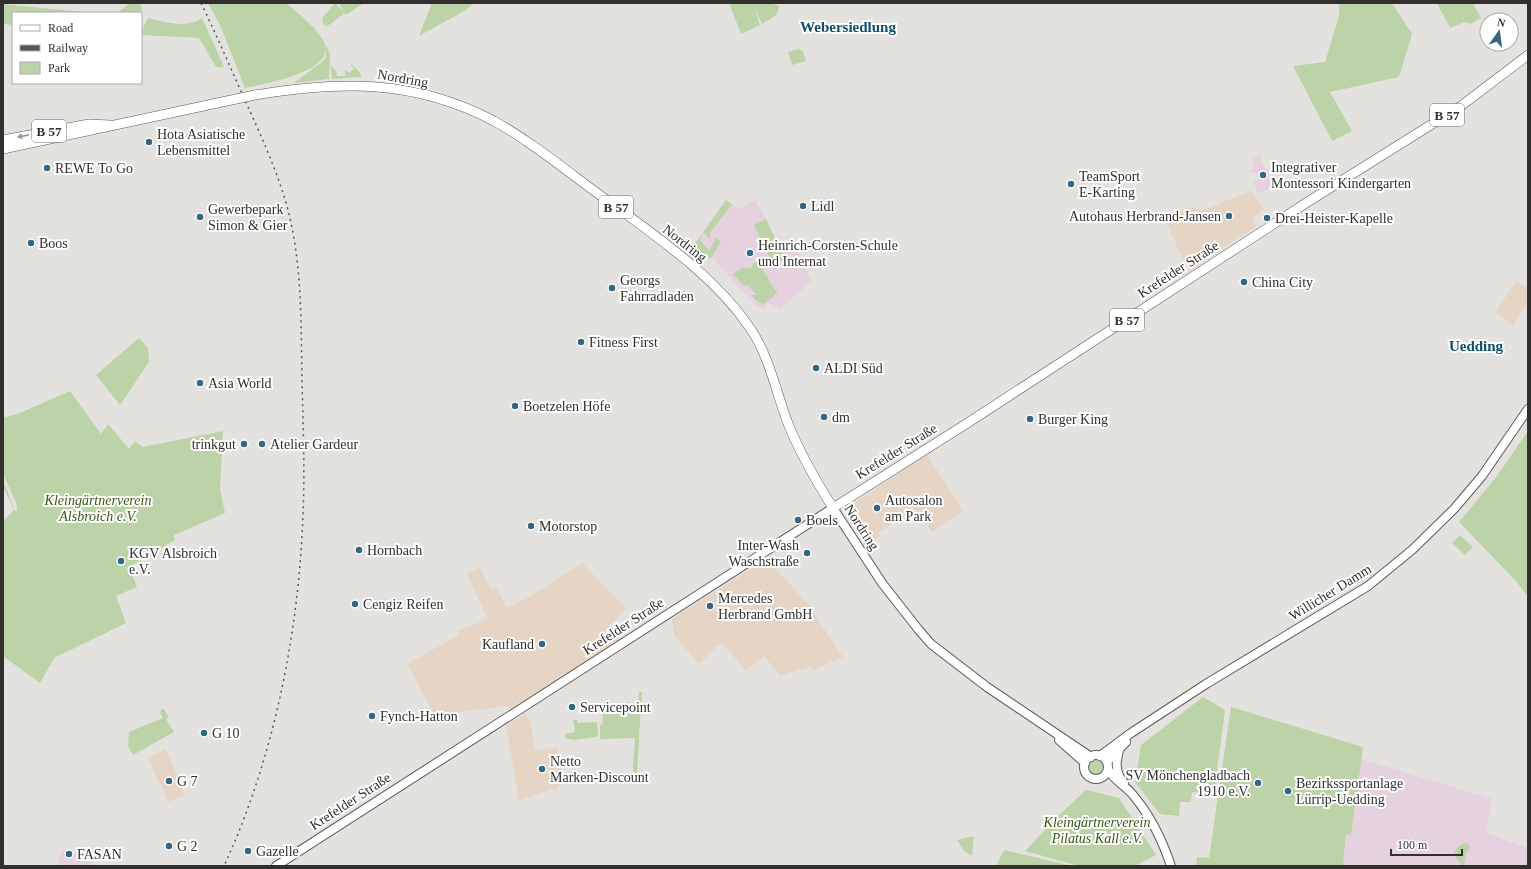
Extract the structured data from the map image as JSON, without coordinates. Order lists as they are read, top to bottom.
{
  "streets": {
    "main road": [
      "Nordring",
      "B 57",
      "Krefelder Straße",
      "Willicher Damm"
    ]
  },
  "crossings": [
    ["Nordring", "Krefelder Straße"],
    ["Nordring", "Willicher Damm"]
  ],
  "districts": ["Webersiedlung", "Uedding"],
  "parks": ["Kleingärtnerverein Alsbroich e.V.", "Kleingärtnerverein Pilatus Kall e.V."],
  "places": [
    "Hota Asiatische Lebensmittel",
    "REWE To Go",
    "Integrativer Montessori Kindergarten",
    "TeamSport E-Karting",
    "Lidl",
    "Autohaus Herbrand-Jansen",
    "Gewerbepark Simon & Gier",
    "Drei-Heister-Kapelle",
    "Boos",
    "Heinrich-Corsten-Schule und Internat",
    "China City",
    "Georgs Fahrradladen",
    "Fitness First",
    "ALDI Süd",
    "Asia World",
    "Boetzelen Höfe",
    "dm",
    "Burger King",
    "trinkgut",
    "Atelier Gardeur",
    "Autosalon am Park",
    "Boels",
    "Motorstop",
    "Hornbach",
    "Inter-Wash Waschstraße",
    "KGV Alsbroich e.V.",
    "Cengiz Reifen",
    "Mercedes Herbrand GmbH",
    "Kaufland",
    "Servicepoint",
    "Fynch-Hatton",
    "G 10",
    "Netto Marken-Discount",
    "G 7",
    "SV Mönchengladbach 1910 e.V.",
    "Bezirkssportanlage Lürrip-Uedding",
    "G 2",
    "Gazelle",
    "FASAN"
  ],
  "legend": ["Road", "Railway", "Park"],
  "scale_bar": "100 m",
  "north": "top"
}
